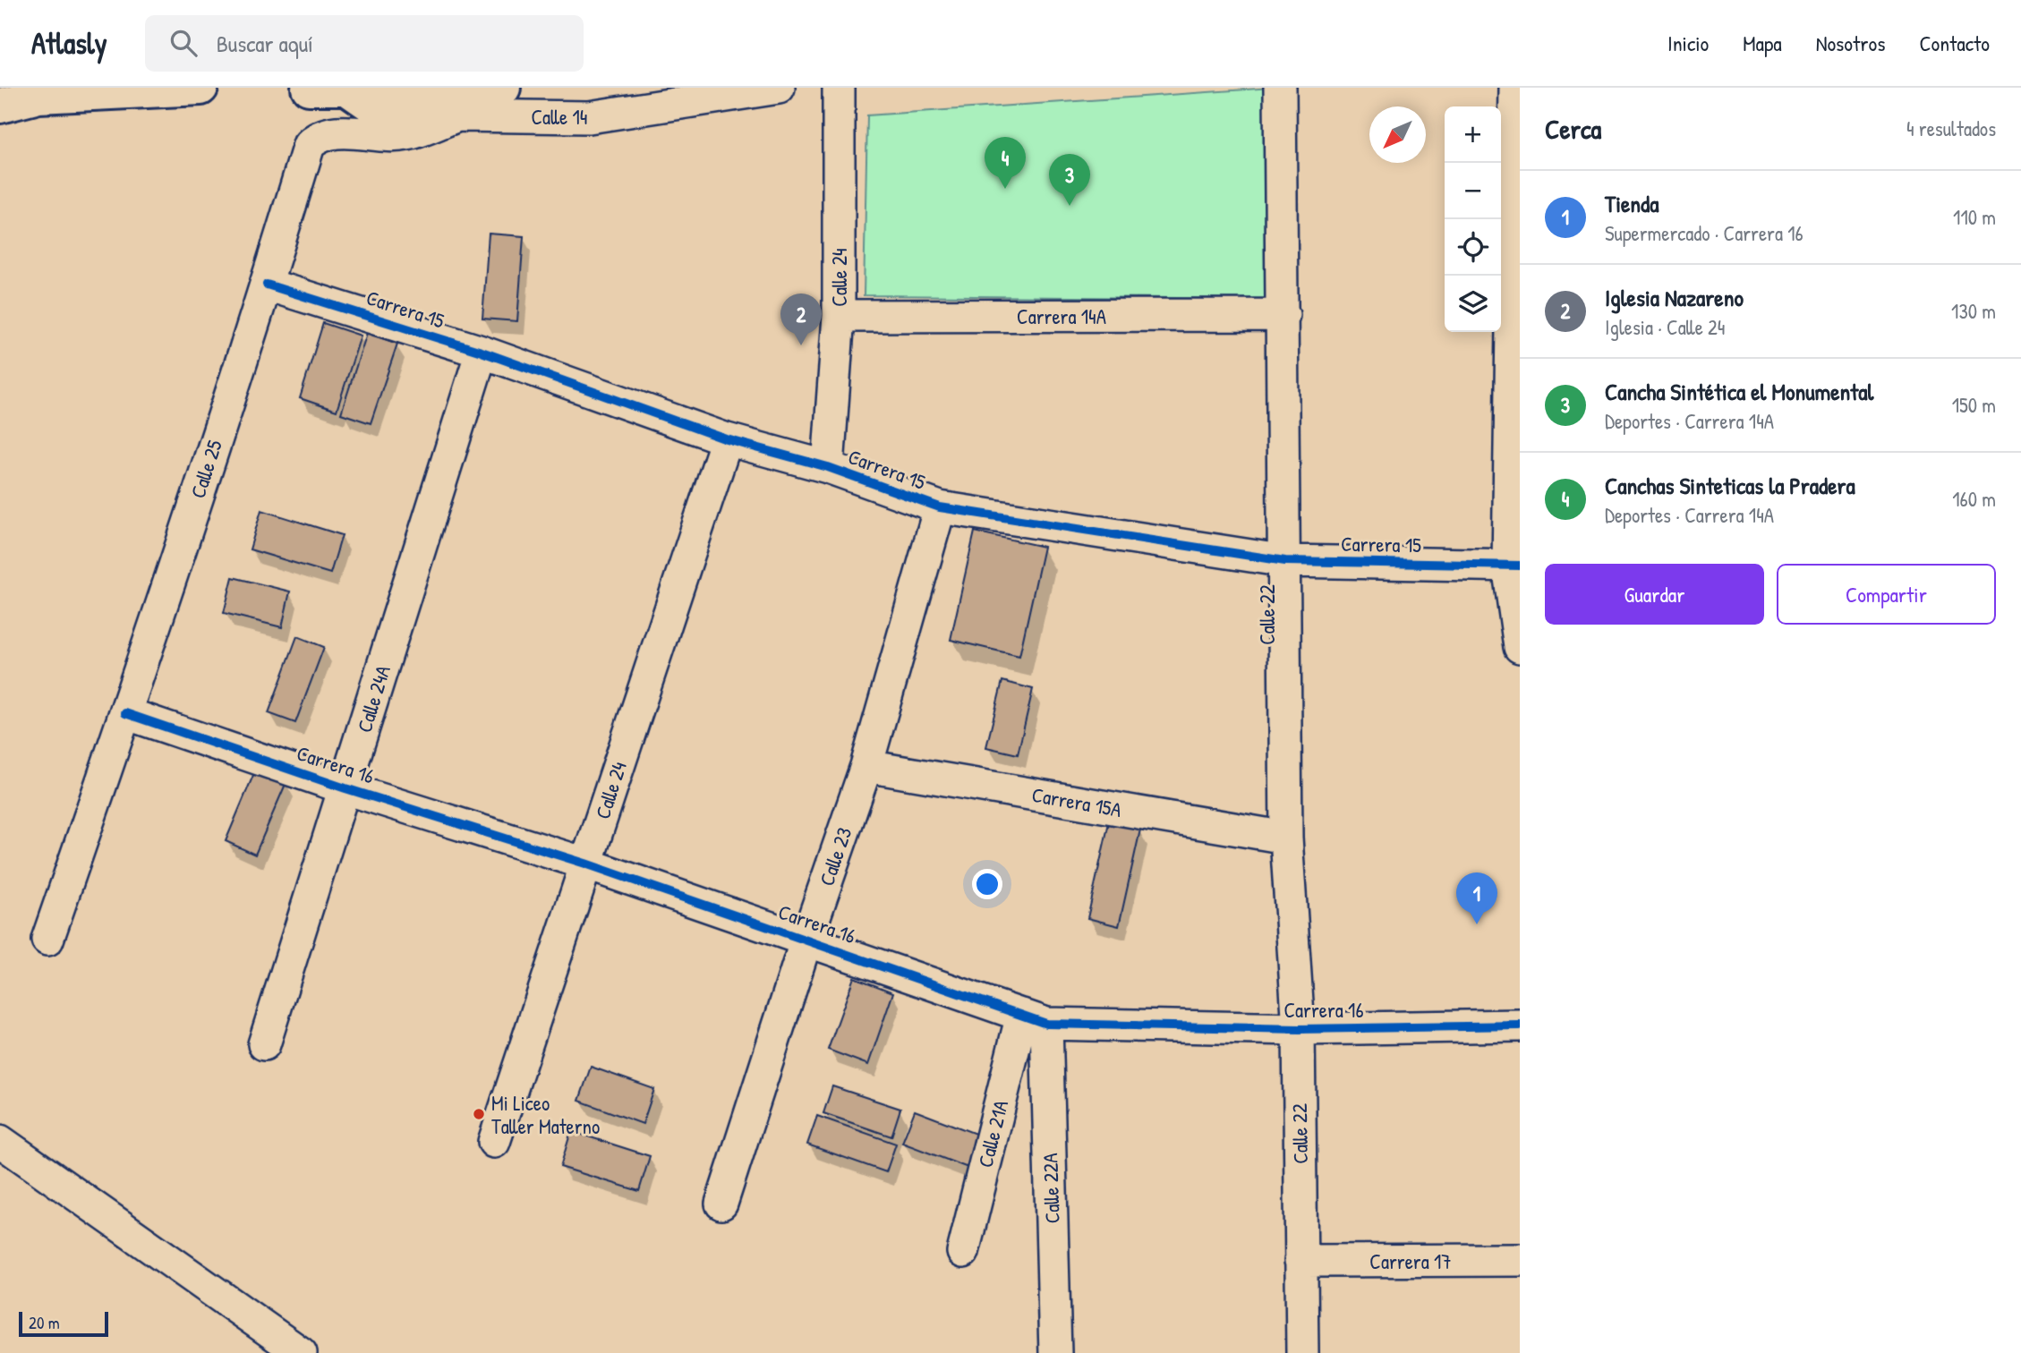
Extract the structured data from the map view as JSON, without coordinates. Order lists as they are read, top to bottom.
{
  "streets": {
    "street": [
      "Calle 14",
      "Calle 24",
      "Carrera 15",
      "Carrera 14A",
      "Calle 25",
      "Calle 22",
      "Calle 24A",
      "Carrera 16",
      "Carrera 15A",
      "Calle 23",
      "Calle 21A",
      "Calle 22A",
      "Carrera 17"
    ]
  },
  "crossings": [
    ["Calle 14", "Calle 25"],
    ["Calle 24", "Carrera 15"],
    ["Calle 24", "Carrera 14A"],
    ["Calle 24", "Carrera 16"],
    ["Carrera 15", "Calle 25"],
    ["Carrera 15", "Calle 22"],
    ["Carrera 15", "Calle 24A"],
    ["Carrera 15", "Calle 23"],
    ["Carrera 14A", "Calle 22"],
    ["Calle 25", "Carrera 16"],
    ["Calle 22", "Carrera 16"],
    ["Calle 22", "Carrera 15A"],
    ["Calle 22", "Carrera 17"],
    ["Calle 24A", "Carrera 16"],
    ["Carrera 16", "Calle 23"],
    ["Carrera 16", "Calle 21A"],
    ["Carrera 16", "Calle 22A"],
    ["Carrera 15A", "Calle 23"],
    ["Calle 21A", "Calle 22A"]
  ],
  "places": ["Mi Liceo Taller Materno"],
  "scale_bar": "20 m",
  "north": "bottom left",
  "page": {
    "header": "Atlasly",
    "search": "Buscar aquí",
    "nav": [
      "Inicio",
      "Mapa",
      "Nosotros",
      "Contacto"
    ],
    "heading": ["Cerca", "4 resultados"],
    "map_buttons": ["+", "−"],
    "pins": [
      "4",
      "3",
      "2",
      "1"
    ],
    "list": [
      {
        "mark": "1",
        "name": "Tienda",
        "note": "Supermercado · Carrera 16",
        "value": "110 m"
      },
      {
        "mark": "2",
        "name": "Iglesia Nazareno",
        "note": "Iglesia · Calle 24",
        "value": "130 m"
      },
      {
        "mark": "3",
        "name": "Cancha Sintética el Monumental",
        "note": "Deportes · Carrera 14A",
        "value": "150 m"
      },
      {
        "mark": "4",
        "name": "Canchas Sinteticas la Pradera",
        "note": "Deportes · Carrera 14A",
        "value": "160 m"
      }
    ],
    "buttons": ["Guardar", "Compartir"],
    "scale": "20 m"
  }
}
